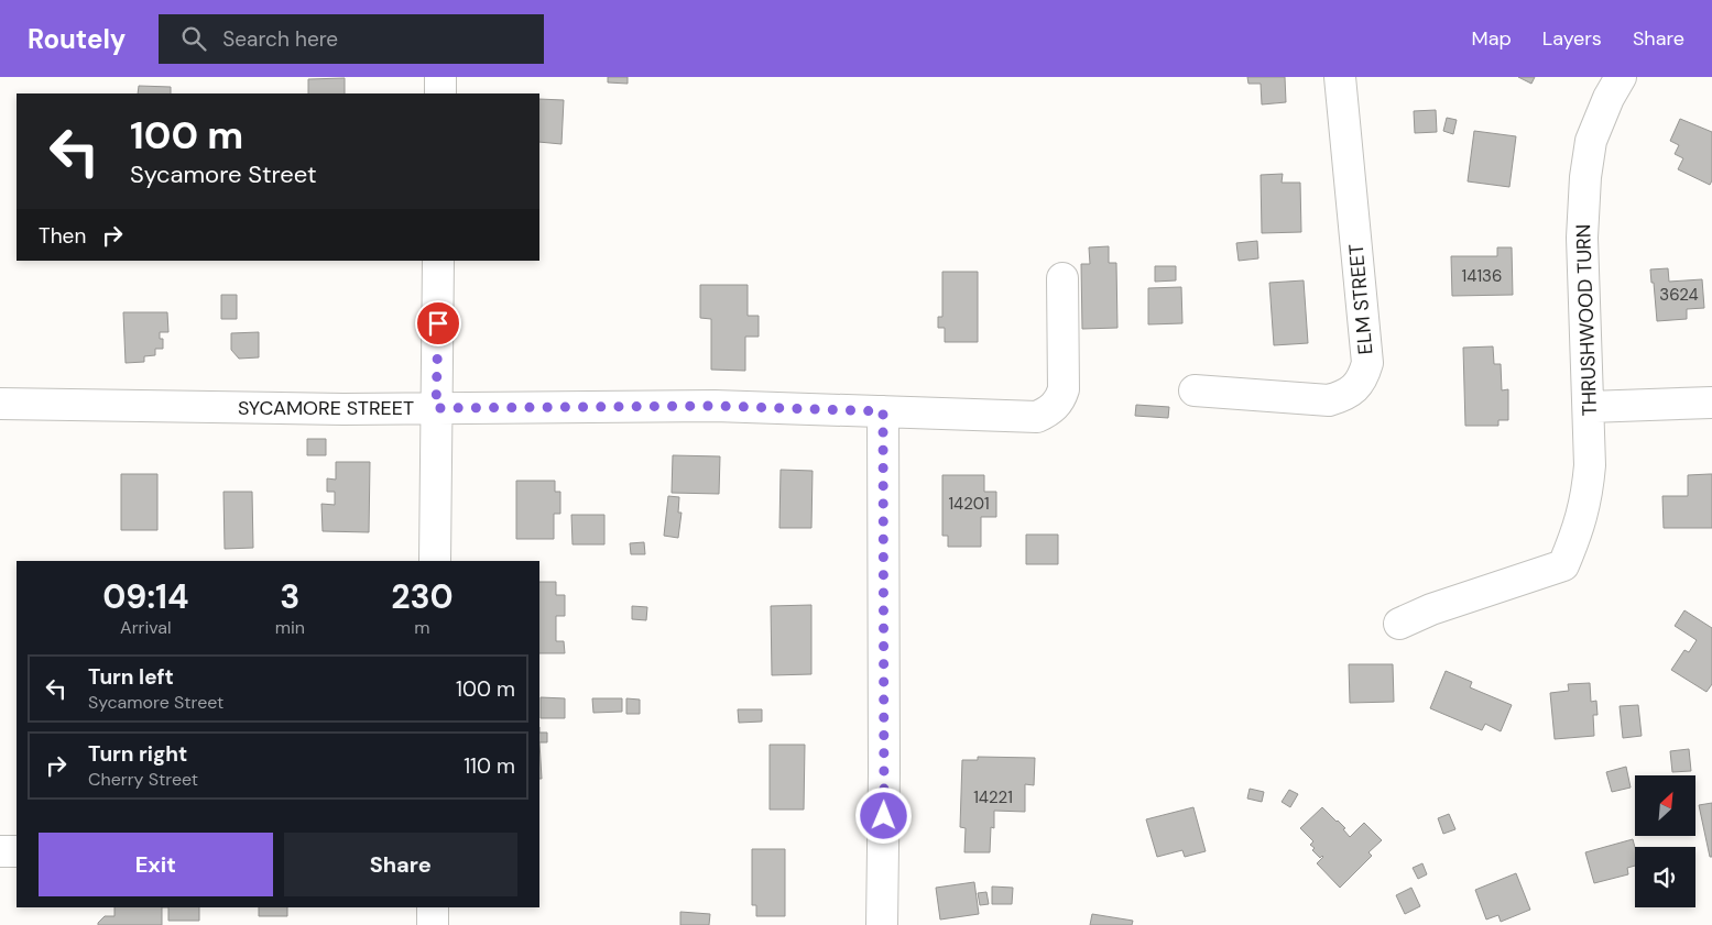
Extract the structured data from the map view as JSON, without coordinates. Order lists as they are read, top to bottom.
{
  "streets": {
    "street": ["ELM STREET", "THRUSHWOOD TURN", "SYCAMORE STREET"]
  },
  "house_numbers": [
    "14136",
    "3624",
    "14201",
    "14221"
  ],
  "north": "top right",
  "page": {
    "header": "Routely",
    "search": "Search here",
    "nav": ["Map", "Layers", "Share"],
    "turn": ["100 m", "Sycamore Street"],
    "then": "Then",
    "eta": [
      "09:14",
      "Arrival",
      "3",
      "min",
      "230",
      "m"
    ],
    "list": [
      {
        "name": "Turn left",
        "note": "Sycamore Street",
        "value": "100 m"
      },
      {
        "name": "Turn right",
        "note": "Cherry Street",
        "value": "110 m"
      }
    ],
    "buttons": ["Exit", "Share"]
  }
}
